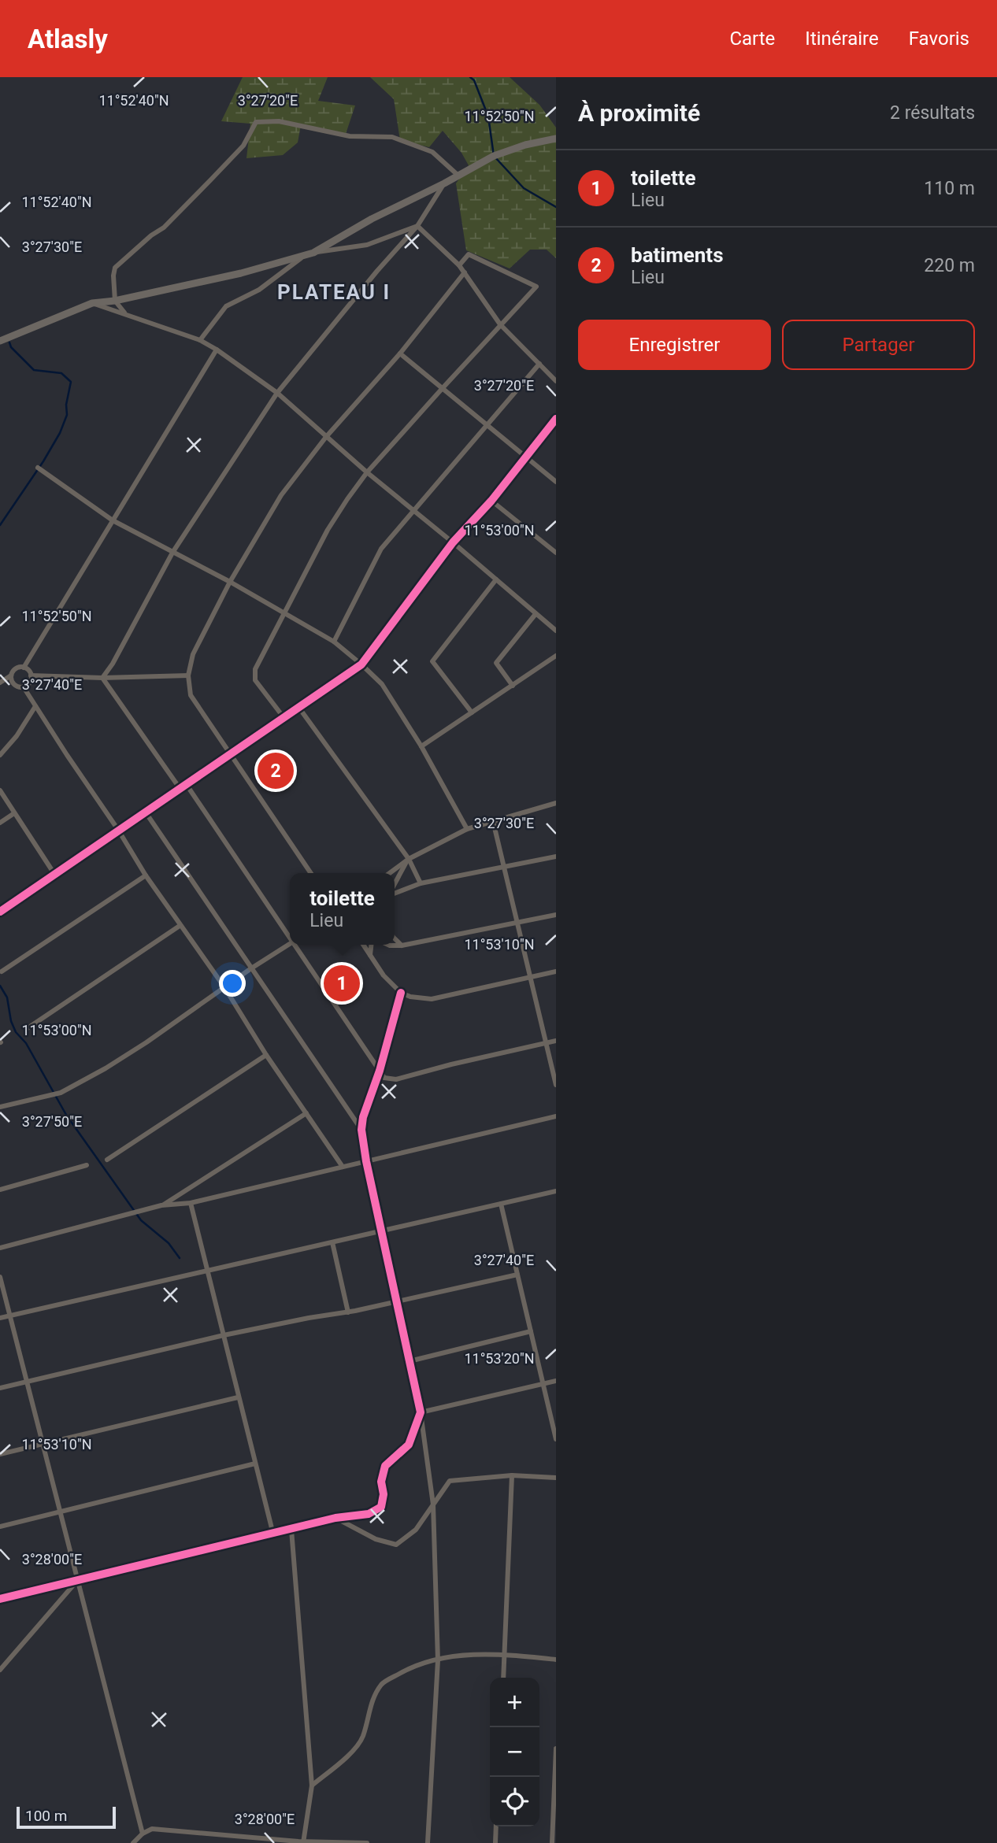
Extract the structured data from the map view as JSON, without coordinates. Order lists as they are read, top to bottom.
{
  "districts": ["PLATEAU I"],
  "scale_bar": "100 m",
  "page": {
    "header": "Atlasly",
    "nav": ["Carte", "Itinéraire", "Favoris"],
    "heading": ["À proximité", "2 résultats"],
    "list": [
      {
        "mark": "1",
        "name": "toilette",
        "note": "Lieu",
        "value": "110 m"
      },
      {
        "mark": "2",
        "name": "batiments",
        "note": "Lieu",
        "value": "220 m"
      }
    ],
    "buttons": ["Enregistrer", "Partager"],
    "pins": ["2", "1"],
    "popup": ["toilette", "Lieu"],
    "map_buttons": ["+", "−"],
    "scale": "100 m"
  },
  "coordinates": [
    "11°52'40\"N",
    "3°27'20\"E",
    "11°52'50\"N",
    "3°27'30\"E",
    "11°53'00\"N",
    "3°27'40\"E",
    "11°53'10\"N",
    "3°27'50\"E",
    "11°53'20\"N",
    "3°28'00\"E"
  ]
}
